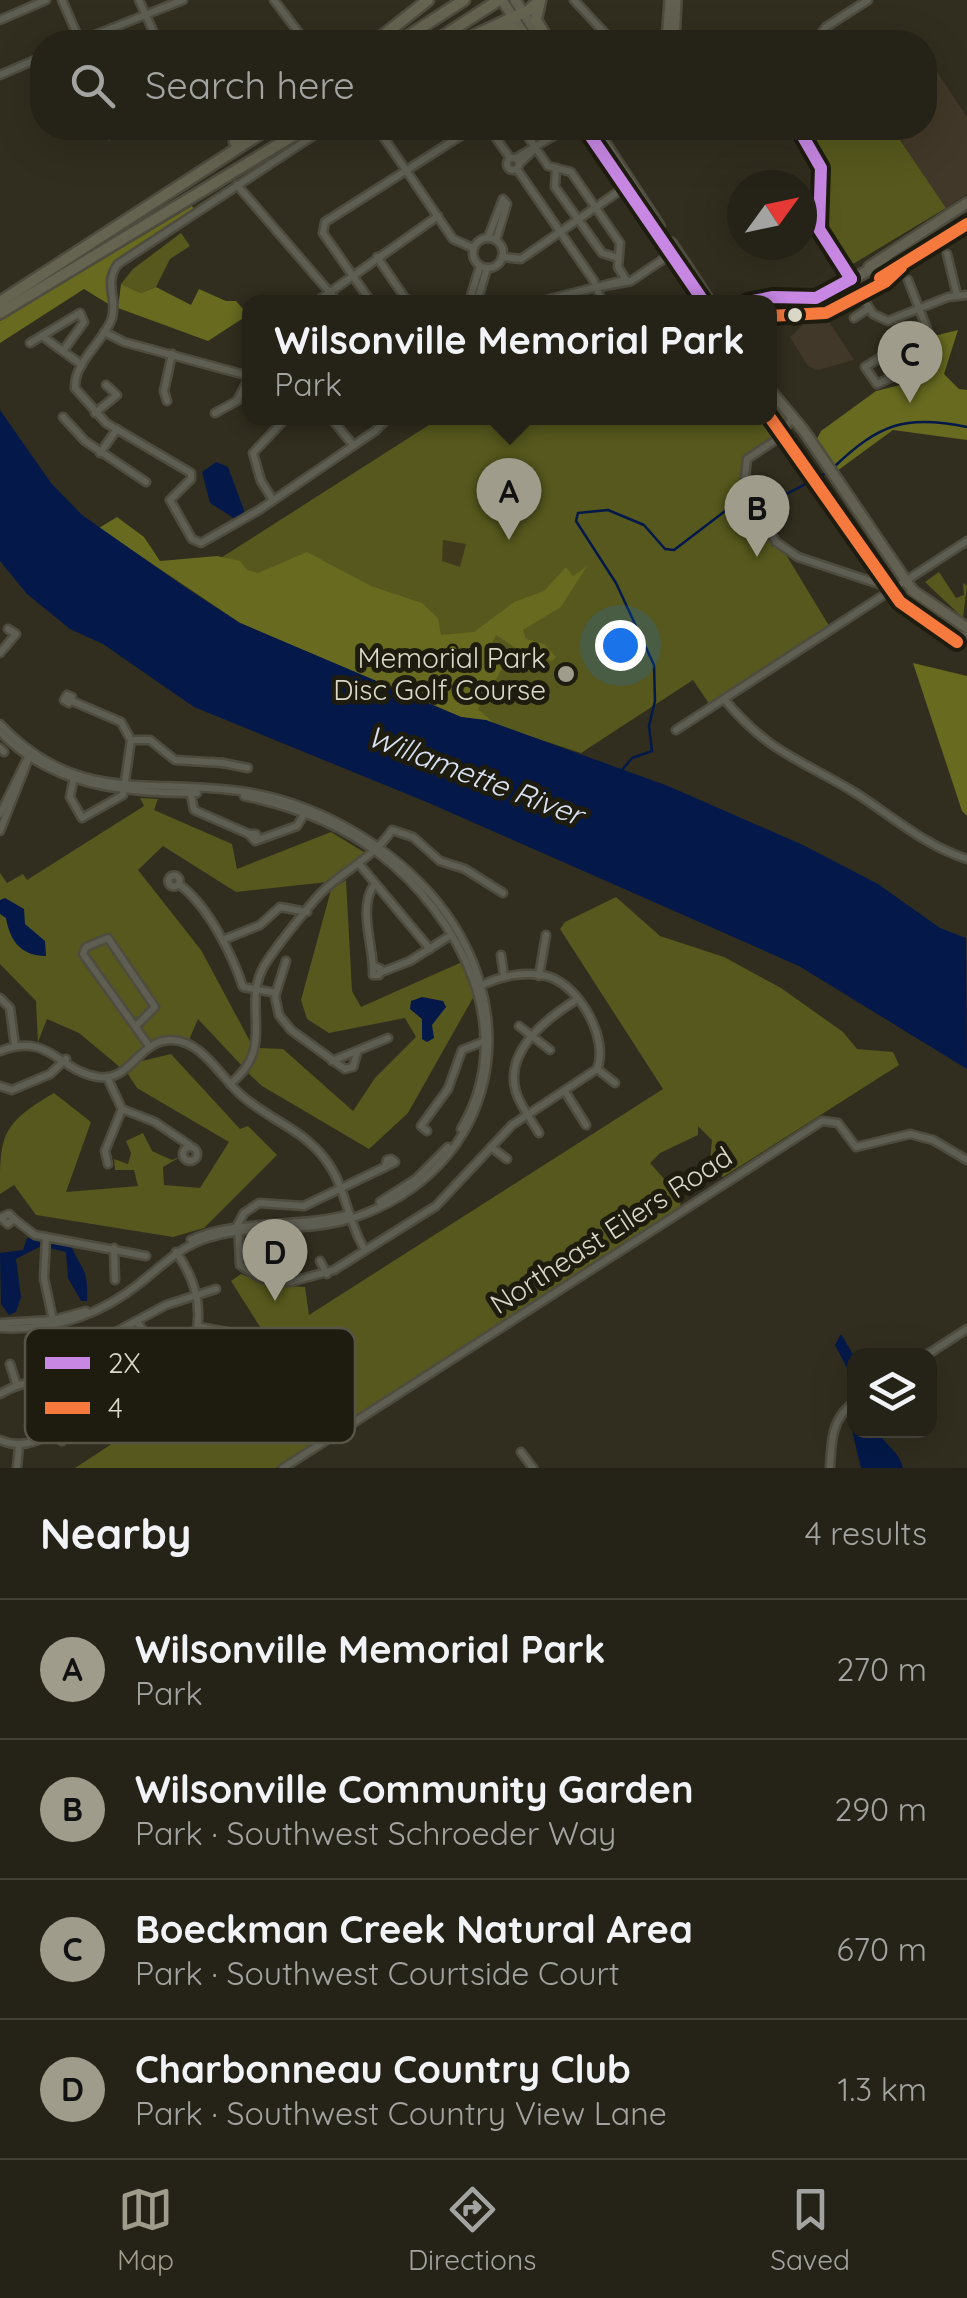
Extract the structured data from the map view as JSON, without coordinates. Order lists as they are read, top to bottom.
{
  "streets": {
    "street": ["Northeast Eilers Road"]
  },
  "water": ["Willamette River"],
  "places": ["Memorial Park Disc Golf Course"],
  "lines": ["transit line 2X", "transit line 4"],
  "legend": ["2X", "4"],
  "north": "top right",
  "page": {
    "search": "Search here",
    "popup": ["Wilsonville Memorial Park", "Park"],
    "pins": [
      "C",
      "A",
      "B",
      "D"
    ],
    "heading": ["Nearby", "4 results"],
    "list": [
      {
        "mark": "A",
        "name": "Wilsonville Memorial Park",
        "note": "Park",
        "value": "270 m"
      },
      {
        "mark": "B",
        "name": "Wilsonville Community Garden",
        "note": "Park · Southwest Schroeder Way",
        "value": "290 m"
      },
      {
        "mark": "C",
        "name": "Boeckman Creek Natural Area",
        "note": "Park · Southwest Courtside Court",
        "value": "670 m"
      },
      {
        "mark": "D",
        "name": "Charbonneau Country Club",
        "note": "Park · Southwest Country View Lane",
        "value": "1.3 km"
      }
    ],
    "nav": ["Map", "Directions", "Saved"]
  }
}
